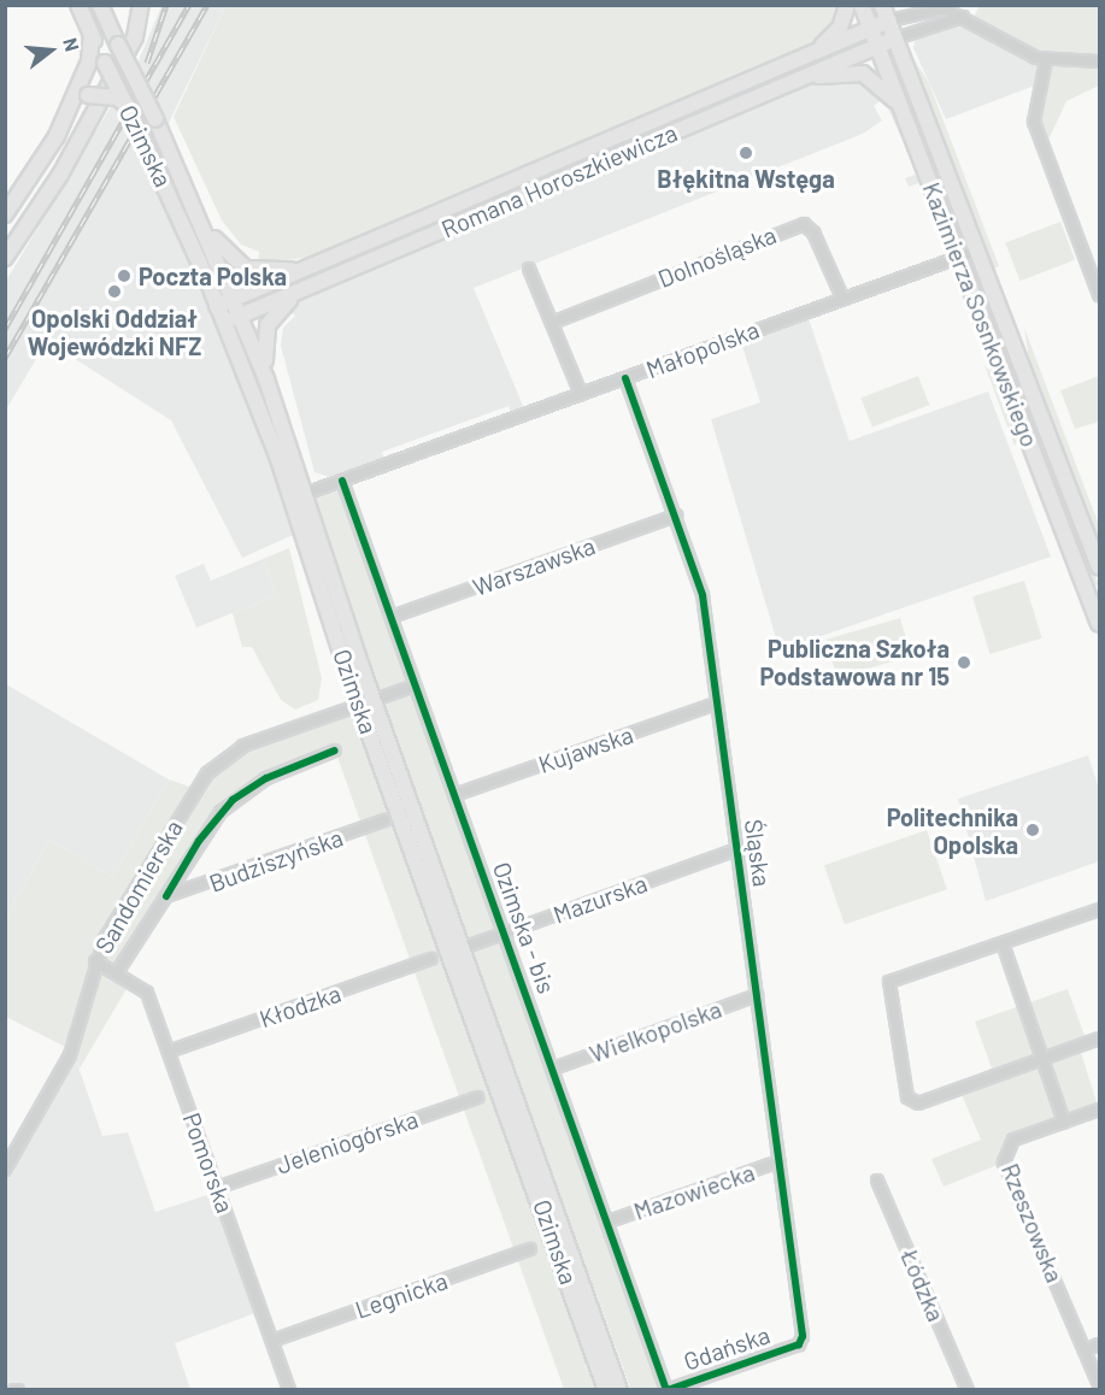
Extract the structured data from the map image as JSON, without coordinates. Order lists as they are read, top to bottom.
{
  "streets": {
    "street": [
      "Ozimska",
      "Romana Horoszkiewicza",
      "Dolnośląska",
      "Kazimierza Sosnkowskiego",
      "Małopolska",
      "Warszawska",
      "Kujawska",
      "Śląska",
      "Budziszyńska",
      "Sandomierska",
      "Mazurska",
      "Ozimska - bis",
      "Kłodzka",
      "Wielkopolska",
      "Jeleniogórska",
      "Pomorska",
      "Mazowiecka",
      "Rzeszowska",
      "Łódzka",
      "Legnicka",
      "Gdańska"
    ]
  },
  "crossings": [
    ["Ozimska", "Romana Horoszkiewicza"],
    ["Ozimska", "Małopolska"],
    ["Ozimska", "Sandomierska"],
    ["Ozimska", "Mazurska"],
    ["Romana Horoszkiewicza", "Kazimierza Sosnkowskiego"],
    ["Dolnośląska", "Małopolska"],
    ["Kazimierza Sosnkowskiego", "Małopolska"],
    ["Małopolska", "Śląska"],
    ["Małopolska", "Ozimska - bis"],
    ["Warszawska", "Śląska"],
    ["Warszawska", "Ozimska - bis"],
    ["Kujawska", "Śląska"],
    ["Kujawska", "Ozimska - bis"],
    ["Śląska", "Mazurska"],
    ["Śląska", "Wielkopolska"],
    ["Śląska", "Mazowiecka"],
    ["Śląska", "Gdańska"],
    ["Budziszyńska", "Pomorska"],
    ["Sandomierska", "Ozimska - bis"],
    ["Sandomierska", "Pomorska"],
    ["Mazurska", "Ozimska - bis"],
    ["Ozimska - bis", "Wielkopolska"],
    ["Ozimska - bis", "Mazowiecka"],
    ["Ozimska - bis", "Gdańska"],
    ["Kłodzka", "Pomorska"],
    ["Jeleniogórska", "Pomorska"],
    ["Pomorska", "Legnicka"]
  ],
  "places": [
    "Błękitna Wstęga",
    "Poczta Polska",
    "Opolski Oddział Wojewódzki NFZ",
    "Publiczna Szkoła Podstawowa nr 15",
    "Politechnika Opolska"
  ],
  "north": "right"
}
